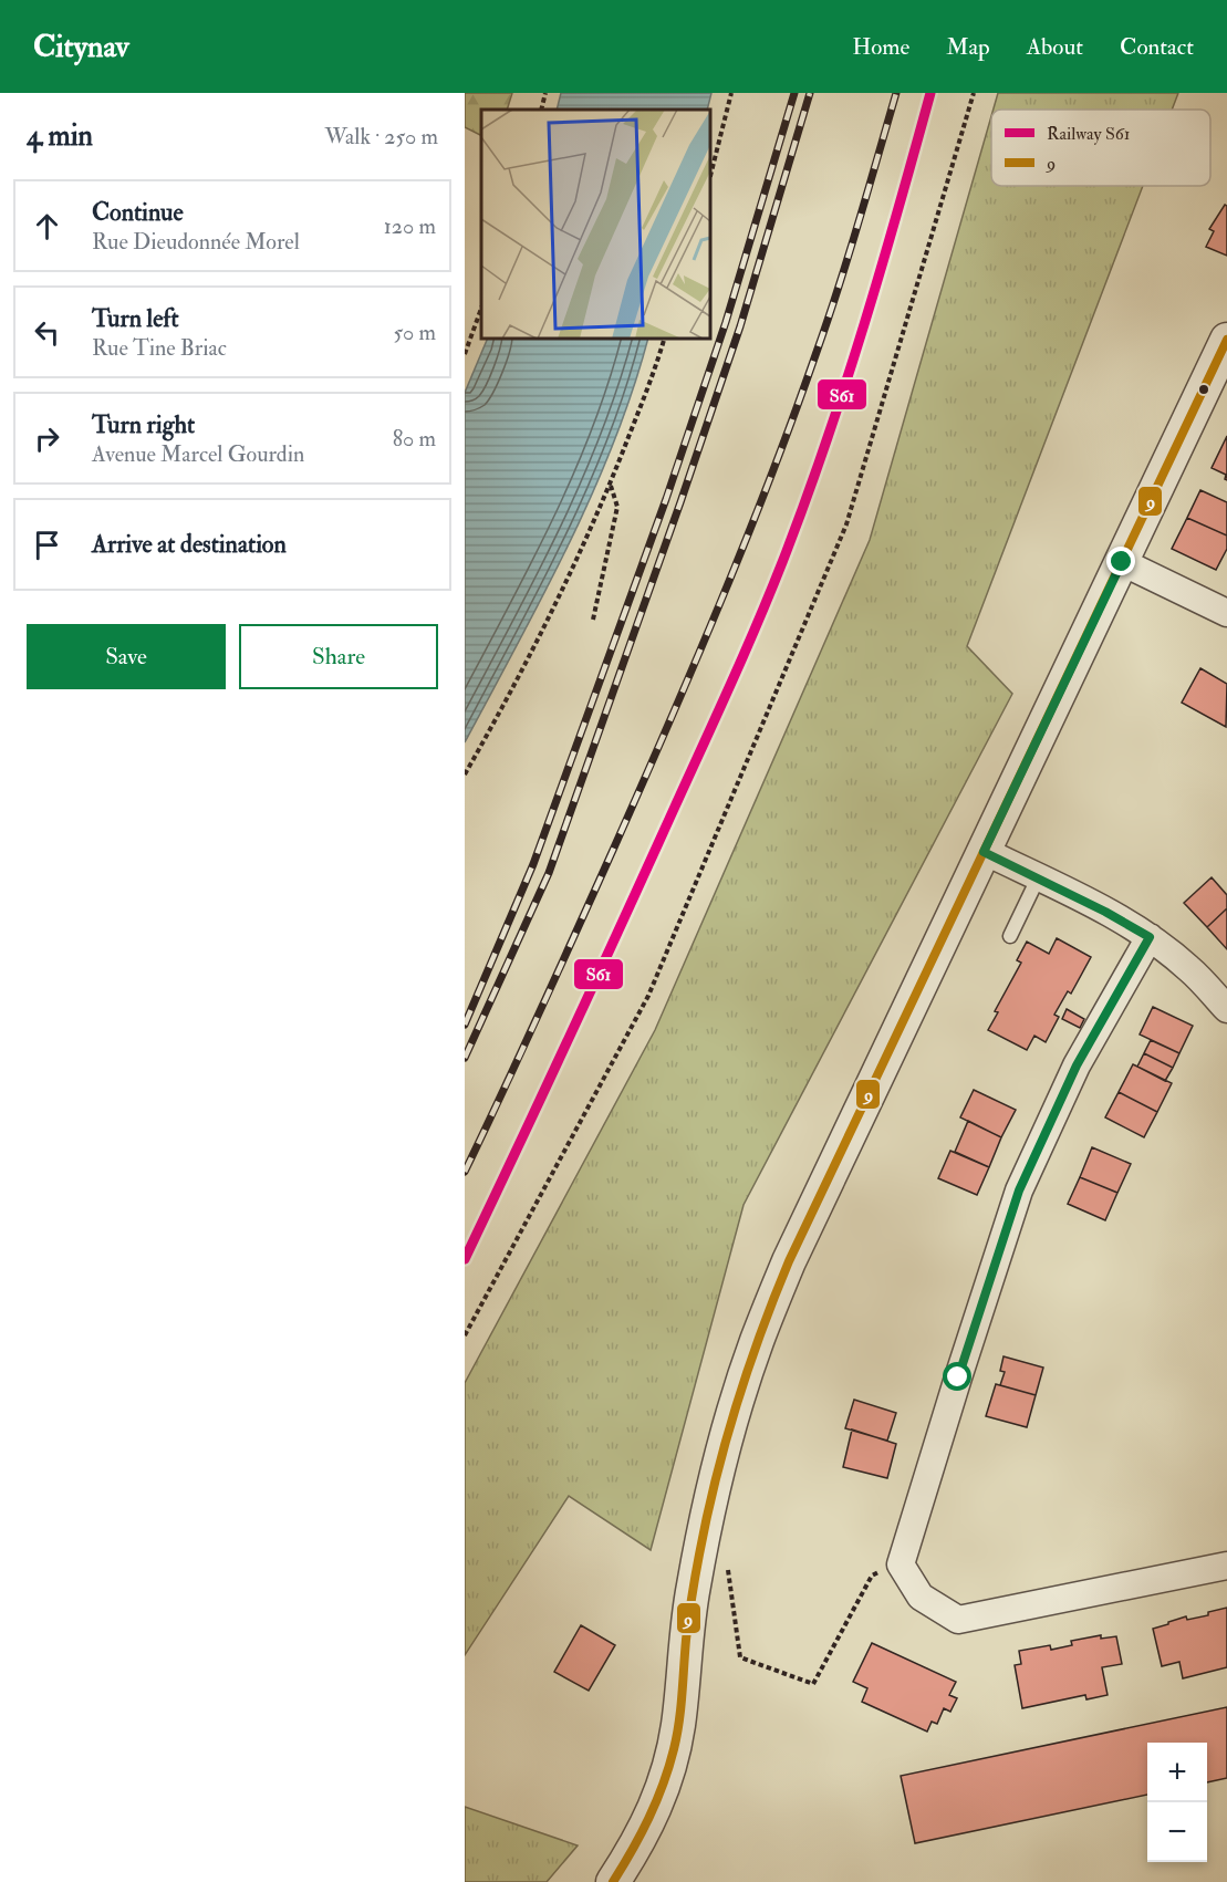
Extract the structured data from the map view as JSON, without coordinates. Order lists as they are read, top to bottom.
{
  "lines": ["rail line S61", "transit line 9"],
  "legend": ["Railway S61", "9"],
  "page": {
    "header": "Citynav",
    "nav": [
      "Home",
      "Map",
      "About",
      "Contact"
    ],
    "heading": ["4 min", "Walk · 250 m"],
    "list": [
      ["Continue", "Rue Dieudonnée Morel", "120 m"],
      ["Turn left", "Rue Tine Briac", "50 m"],
      ["Turn right", "Avenue Marcel Gourdin", "80 m"],
      "Arrive at destination"
    ],
    "buttons": ["Save", "Share"],
    "map_buttons": ["+", "−"]
  }
}
